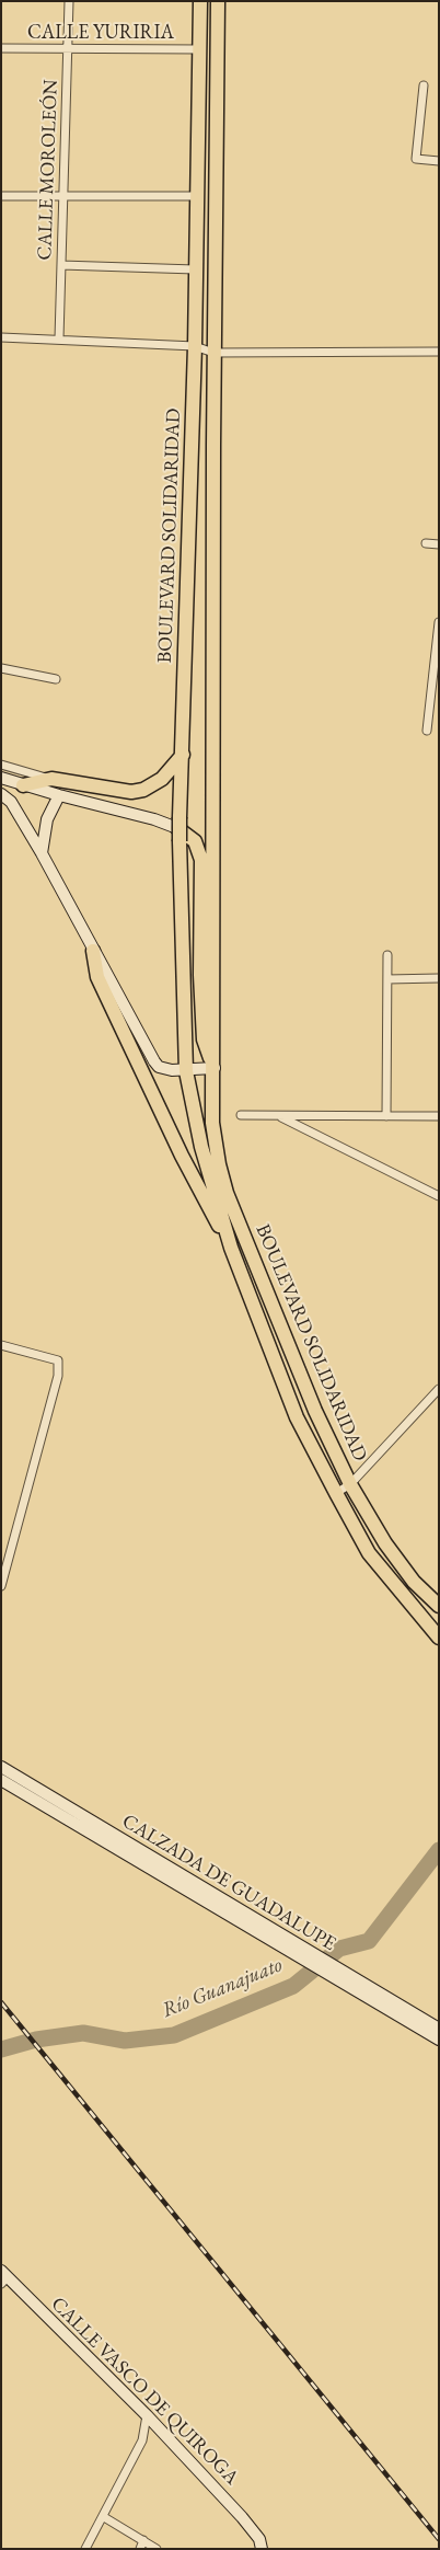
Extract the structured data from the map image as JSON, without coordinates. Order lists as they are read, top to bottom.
{
  "streets": {
    "highway": ["BOULEVARD SOLIDARIDAD"],
    "street": [
      "CALLE YURIRIA",
      "CALLE MOROLEÓN",
      "CALZADA DE GUADALUPE",
      "CALLE VASCO DE QUIROGA"
    ]
  },
  "crossings": [
    ["CALLE YURIRIA", "CALLE MOROLEÓN"],
    ["CALLE YURIRIA", "BOULEVARD SOLIDARIDAD"]
  ],
  "water": ["Río Guanajuato"]
}
